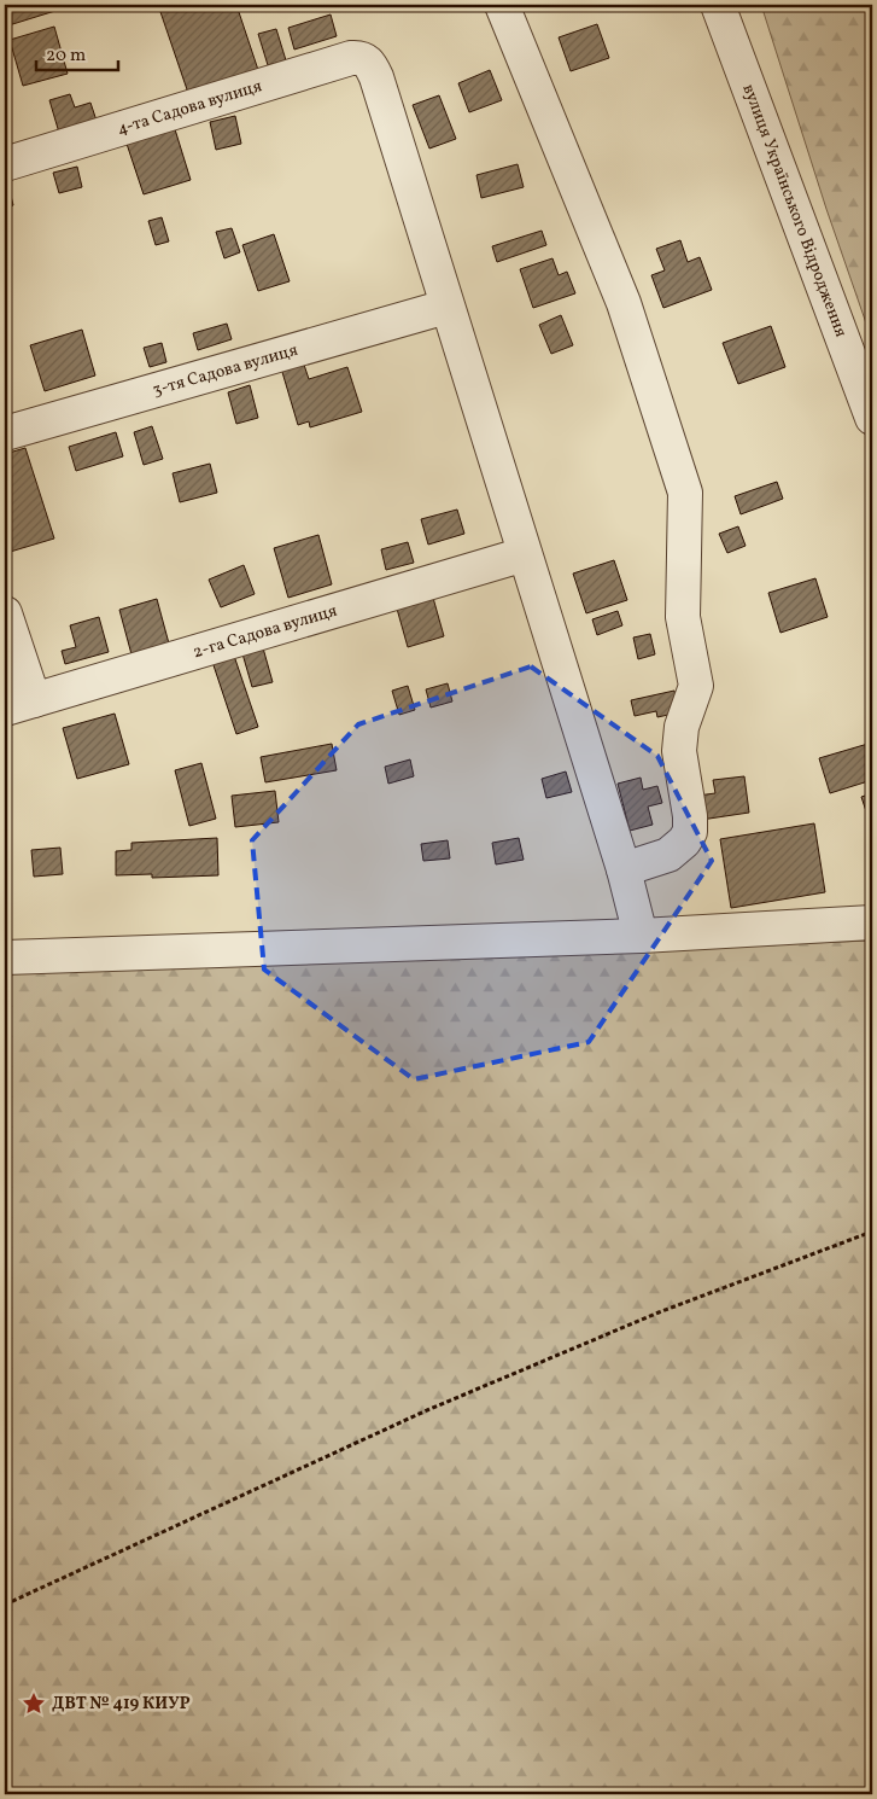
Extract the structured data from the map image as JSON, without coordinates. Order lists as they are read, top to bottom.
{
  "streets": {
    "street": [
      "4-та Садова вулиця",
      "вулиця Українського Відродження",
      "3-тя Садова вулиця",
      "2-га Садова вулиця"
    ]
  },
  "crossings": [
    ["4-та Садова вулиця", "3-тя Садова вулиця"]
  ],
  "places": {
    "place": ["ДВТ № 419 КИУР"]
  },
  "scale_bar": "20 m"
}
